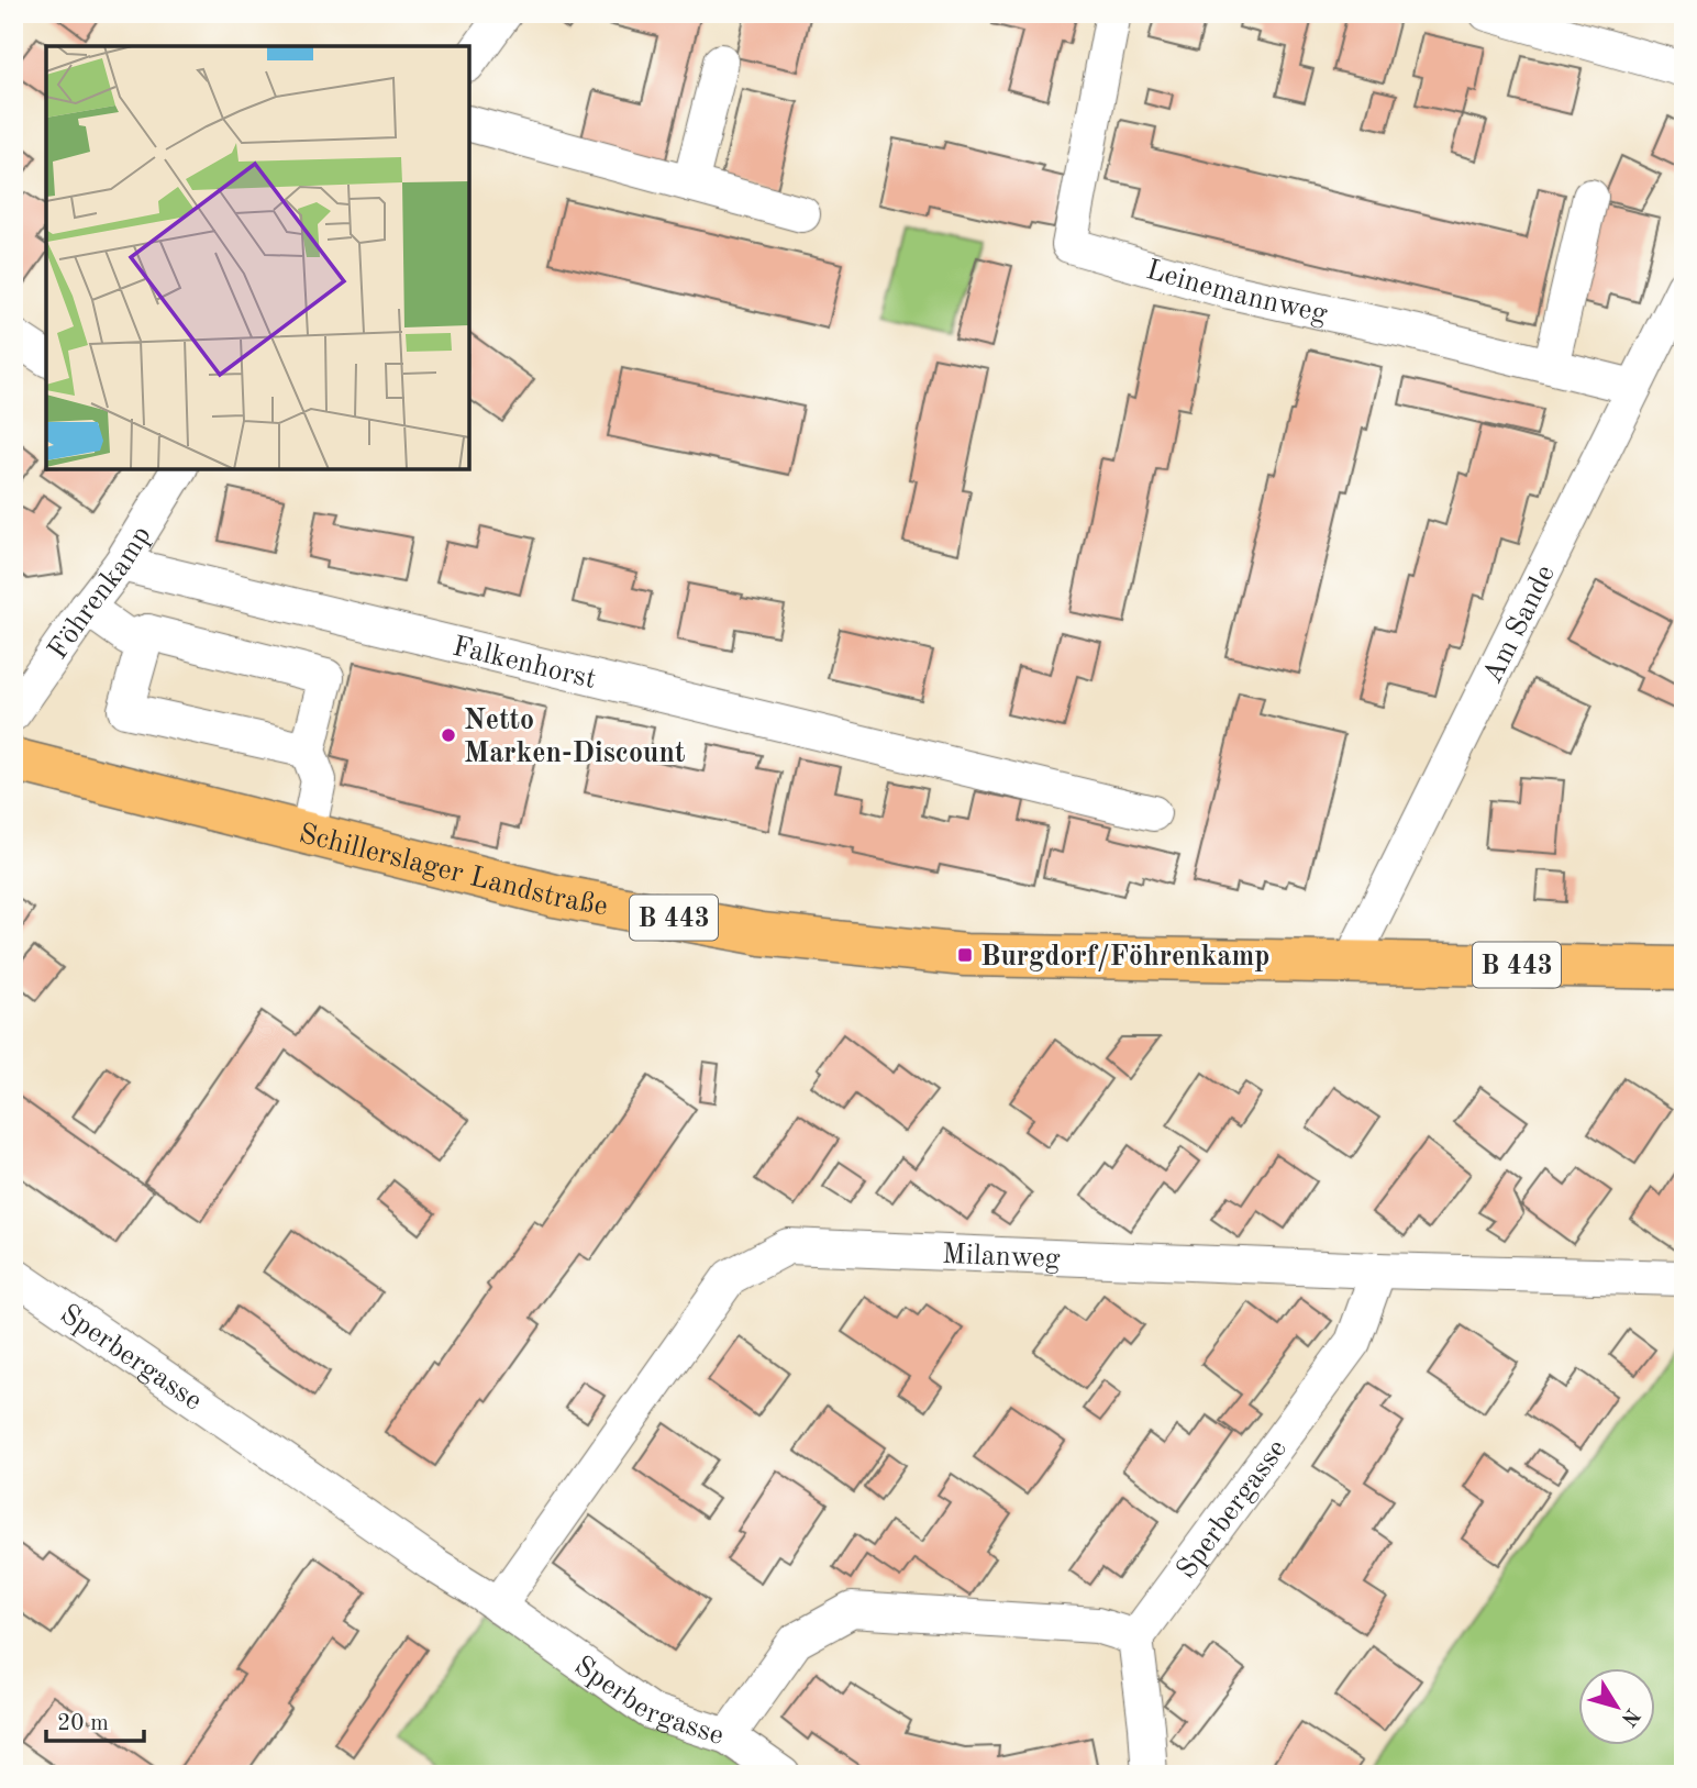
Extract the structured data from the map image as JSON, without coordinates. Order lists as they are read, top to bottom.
{
  "streets": {
    "main road": ["Schillerslager Landstraße", "B 443"],
    "street": [
      "Leinemannweg",
      "Föhrenkamp",
      "Am Sande",
      "Falkenhorst",
      "Milanweg",
      "Sperbergasse"
    ]
  },
  "crossings": [
    ["Leinemannweg", "Am Sande"],
    ["Föhrenkamp", "Falkenhorst"],
    ["Am Sande", "Schillerslager Landstraße"],
    ["Milanweg", "Sperbergasse"]
  ],
  "places": {
    "other": ["Netto Marken-Discount"],
    "transit": ["Burgdorf/Föhrenkamp"]
  },
  "scale_bar": "20 m",
  "north": "bottom right"
}
